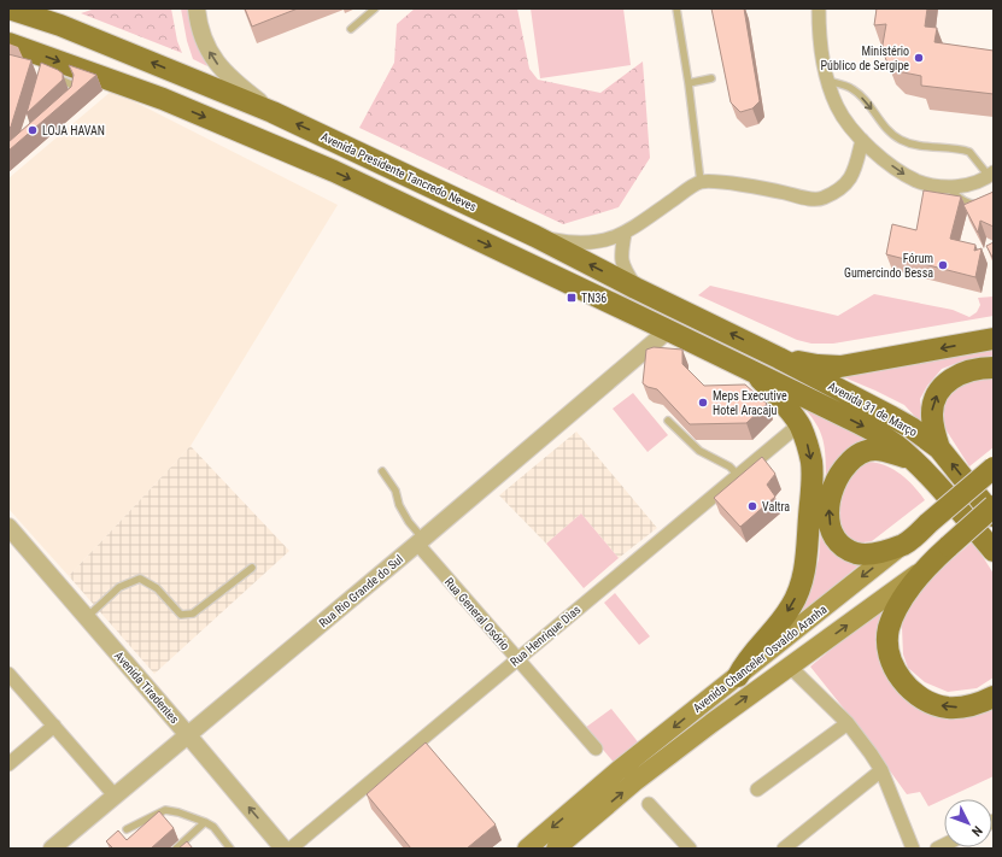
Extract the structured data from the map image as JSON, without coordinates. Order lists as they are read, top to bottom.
{
  "streets": {
    "main road": ["Avenida Presidente Tancredo Neves", "Avenida 31 de Março", "Avenida Chanceler Osvaldo Aranha"],
    "street": [
      "Rua Rio Grande do Sul",
      "Rua General Osório",
      "Rua Henrique Dias",
      "Avenida Tiradentes"
    ]
  },
  "crossings": [
    ["Avenida Presidente Tancredo Neves", "Avenida 31 de Março"],
    ["Rua Rio Grande do Sul", "Rua General Osório"],
    ["Rua Rio Grande do Sul", "Avenida Tiradentes"],
    ["Rua General Osório", "Rua Henrique Dias"]
  ],
  "places": {
    "other": [
      "Ministério Público de Sergipe",
      "LOJA HAVAN",
      "Fórum Gumercindo Bessa",
      "Meps Executive Hotel Aracaju",
      "Valtra"
    ],
    "transit": ["TN36"]
  },
  "north": "bottom right"
}
